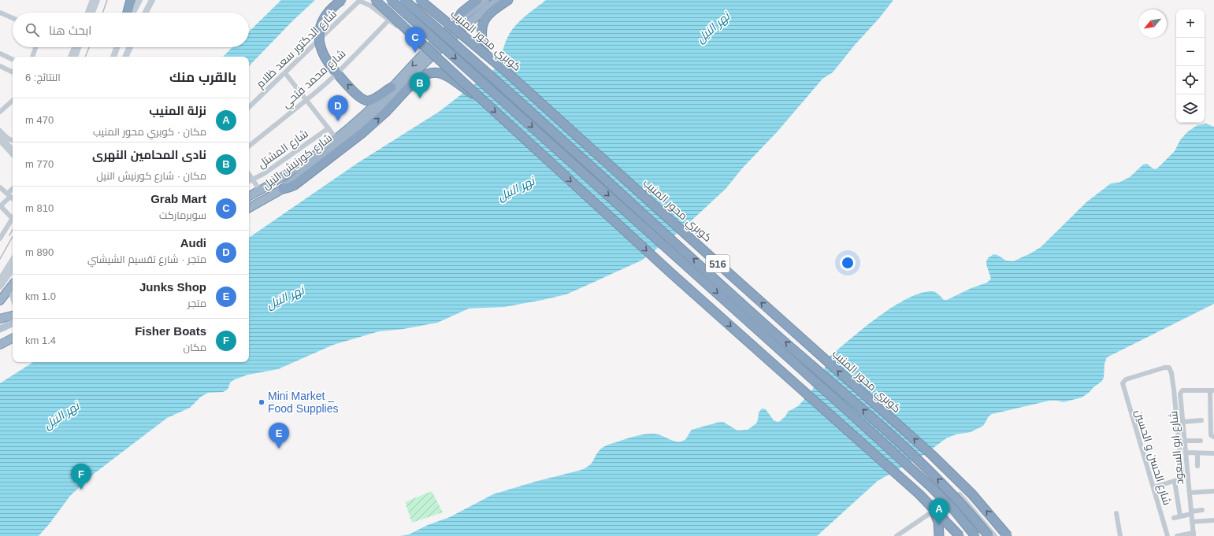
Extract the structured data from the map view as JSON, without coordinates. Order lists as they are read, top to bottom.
{
  "streets": {
    "highway": ["كوبري محور المنيب", "شارع كورنيش النيل", "516"],
    "street": [
      "شارع الدكتور سعد ظلام",
      "شارع محمد فتحي",
      "شارع المشتل",
      "شارع ابو السعود",
      "شارع الحسن و الحسين"
    ]
  },
  "water": ["نهر النيل"],
  "places": ["Mini Market _ Food Supplies"],
  "north": "bottom left",
  "page": {
    "map_buttons": ["+", "−"],
    "search": "ابحث هنا",
    "pins": [
      "C",
      "B",
      "D",
      "E",
      "F",
      "A"
    ],
    "heading": ["بالقرب منك", "النتائج: 6"],
    "list": [
      {
        "mark": "A",
        "name": "نزلة المنيب",
        "note": "مكان · كوبري محور المنيب",
        "value": "470 m"
      },
      {
        "mark": "B",
        "name": "نادى المحامين النهرى",
        "note": "مكان · شارع كورنيش النيل",
        "value": "770 m"
      },
      {
        "mark": "C",
        "name": "Grab Mart",
        "note": "سوبرماركت",
        "value": "810 m"
      },
      {
        "mark": "D",
        "name": "Audi",
        "note": "متجر · شارع تقسيم الشيشني",
        "value": "890 m"
      },
      {
        "mark": "E",
        "name": "Junks Shop",
        "note": "متجر",
        "value": "1.0 km"
      },
      {
        "mark": "F",
        "name": "Fisher Boats",
        "note": "مكان",
        "value": "1.4 km"
      }
    ]
  }
}
